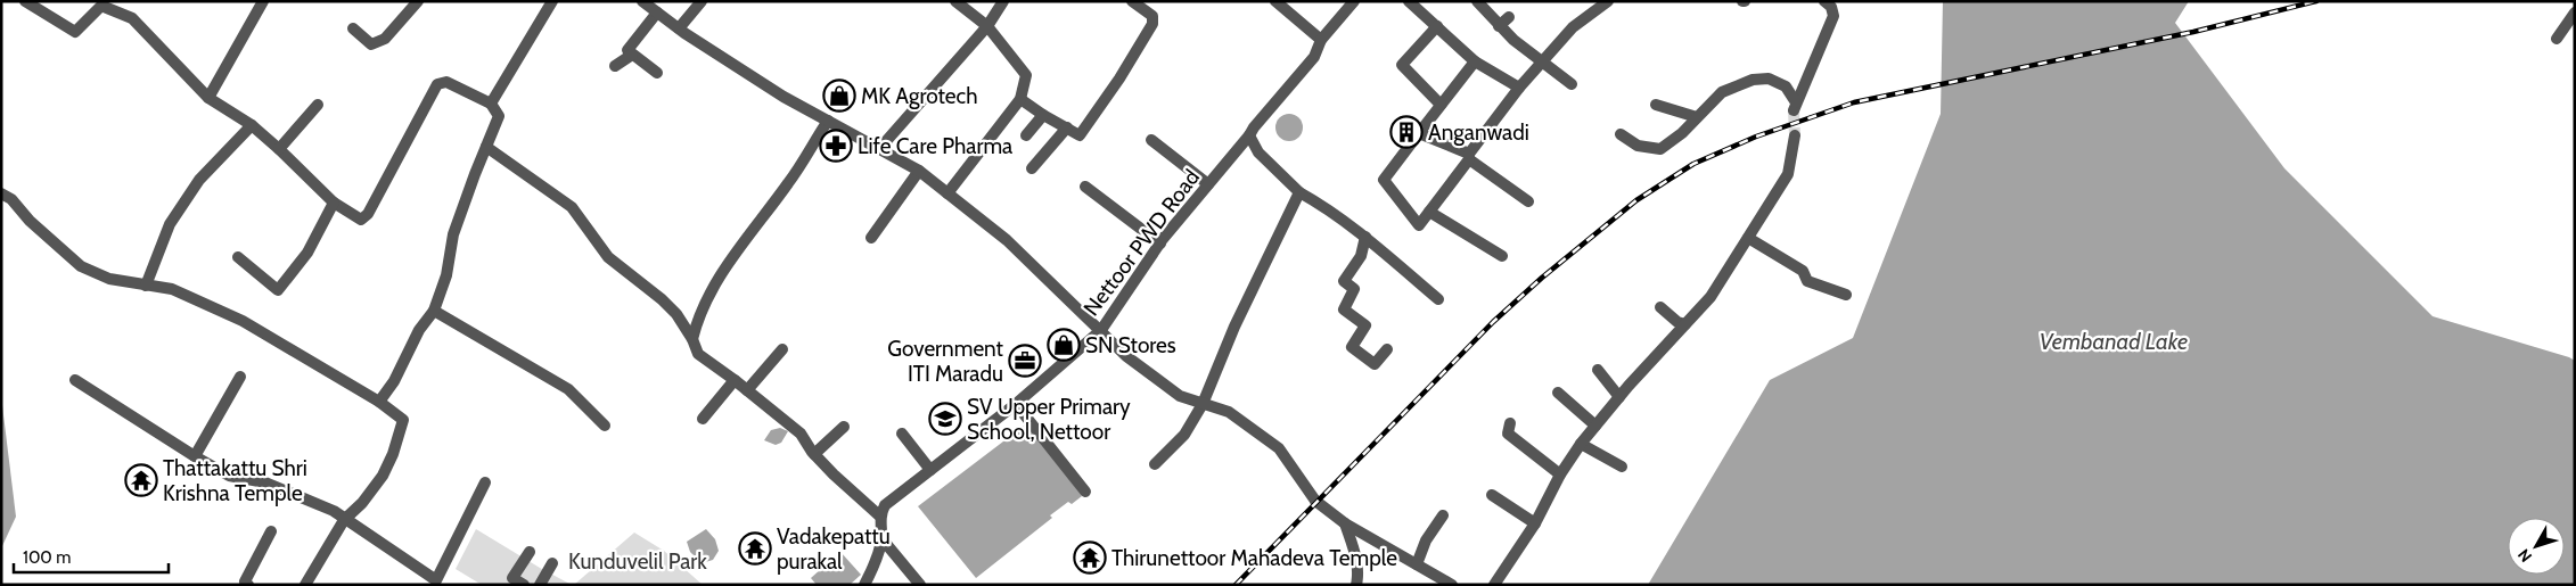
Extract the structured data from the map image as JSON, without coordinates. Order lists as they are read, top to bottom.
{
  "streets": {
    "street": ["Nettoor PWD Road"]
  },
  "water": ["Vembanad Lake"],
  "parks": ["Kunduvelil Park"],
  "places": {
    "shop": ["MK Agrotech", "SN Stores"],
    "building": ["Anganwadi"],
    "pharmacy": ["Life Care Pharma"],
    "office": ["Government ITI Maradu"],
    "school or university": ["SV Upper Primary School, Nettoor"],
    "temple": ["Thattakattu Shri Krishna Temple", "Vadakepattu purakal", "Thirunettoor Mahadeva Temple"]
  },
  "scale_bar": "100 m",
  "north": "bottom left"
}
